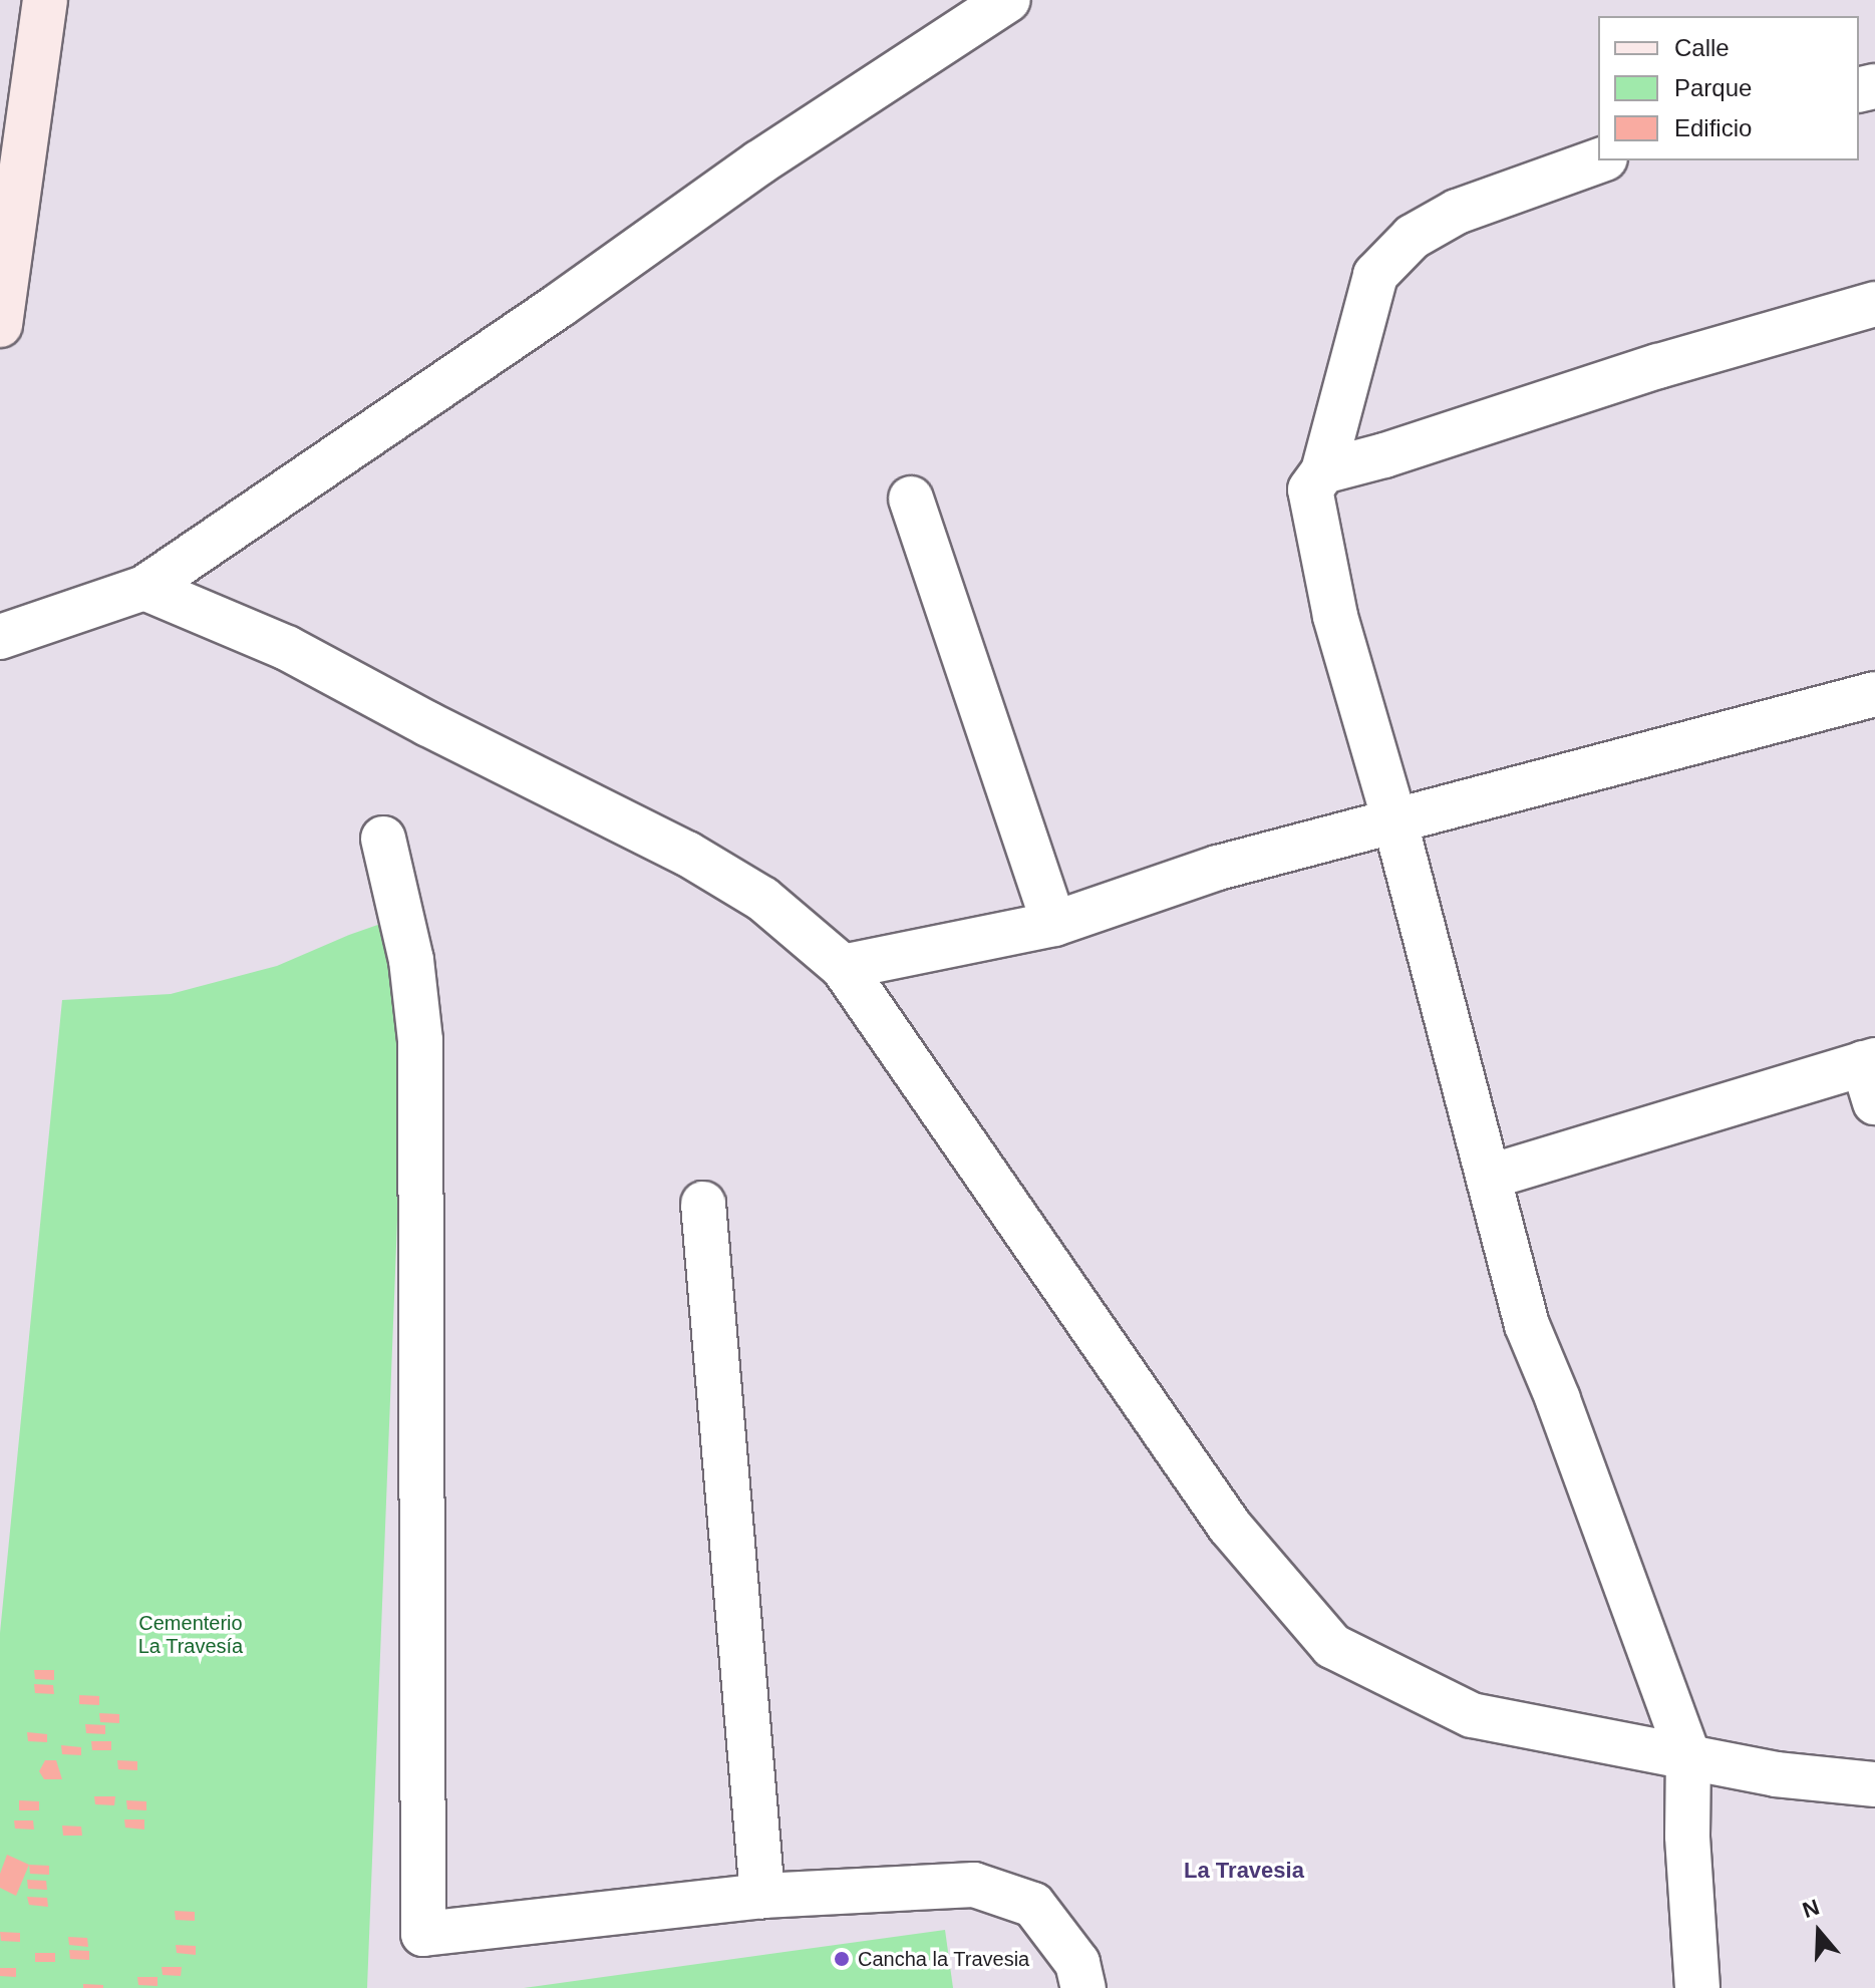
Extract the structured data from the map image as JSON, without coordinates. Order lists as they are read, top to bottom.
{
  "districts": ["La Travesia"],
  "parks": ["Cementerio La Travesía"],
  "places": ["Cancha la Travesia"],
  "legend": ["Calle", "Parque", "Edificio"],
  "north": "top"
}
